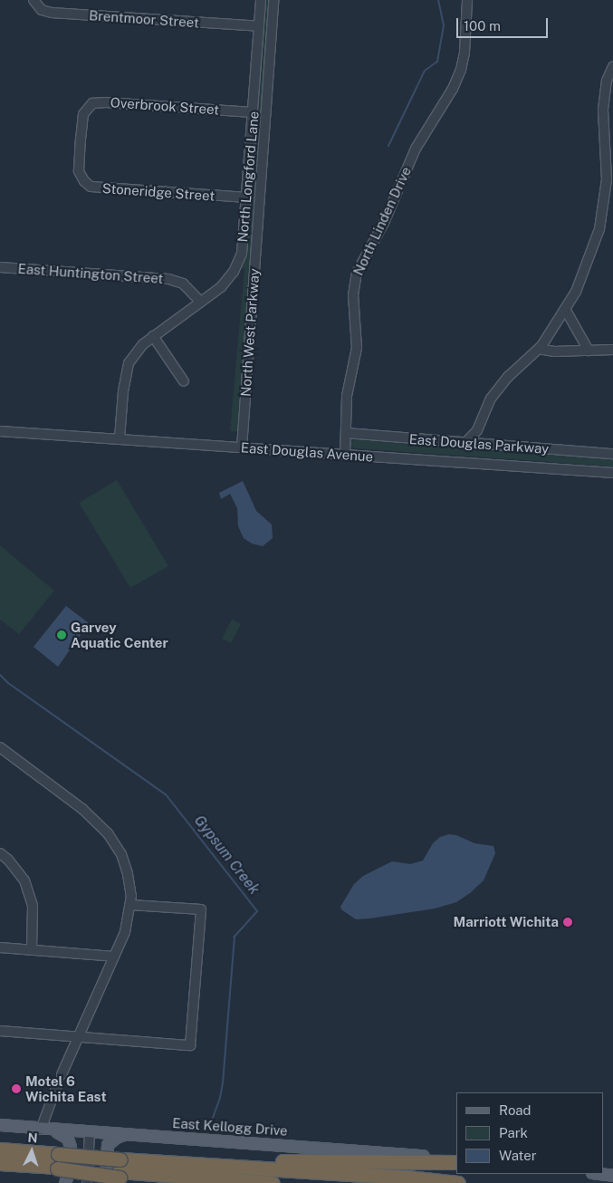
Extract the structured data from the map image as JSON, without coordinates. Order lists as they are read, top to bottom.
{
  "streets": {
    "main road": ["East Kellogg Drive"],
    "street": [
      "Brentmoor Street",
      "Overbrook Street",
      "North Longford Lane",
      "Stoneridge Street",
      "North Linden Drive",
      "East Huntington Street",
      "North West Parkway",
      "East Douglas Parkway",
      "East Douglas Avenue"
    ]
  },
  "crossings": [
    ["Brentmoor Street", "North Longford Lane"],
    ["Overbrook Street", "North Longford Lane"],
    ["Overbrook Street", "Stoneridge Street"],
    ["North Longford Lane", "Stoneridge Street"],
    ["North Longford Lane", "East Huntington Street"],
    ["North Longford Lane", "East Douglas Avenue"],
    ["North Linden Drive", "East Douglas Parkway"],
    ["North Linden Drive", "East Douglas Avenue"],
    ["North West Parkway", "East Douglas Avenue"]
  ],
  "water": ["Gypsum Creek"],
  "places": ["Garvey Aquatic Center", "Marriott Wichita", "Motel 6 Wichita East"],
  "legend": ["Road", "Park", "Water"],
  "scale_bar": "100 m",
  "north": "top"
}
